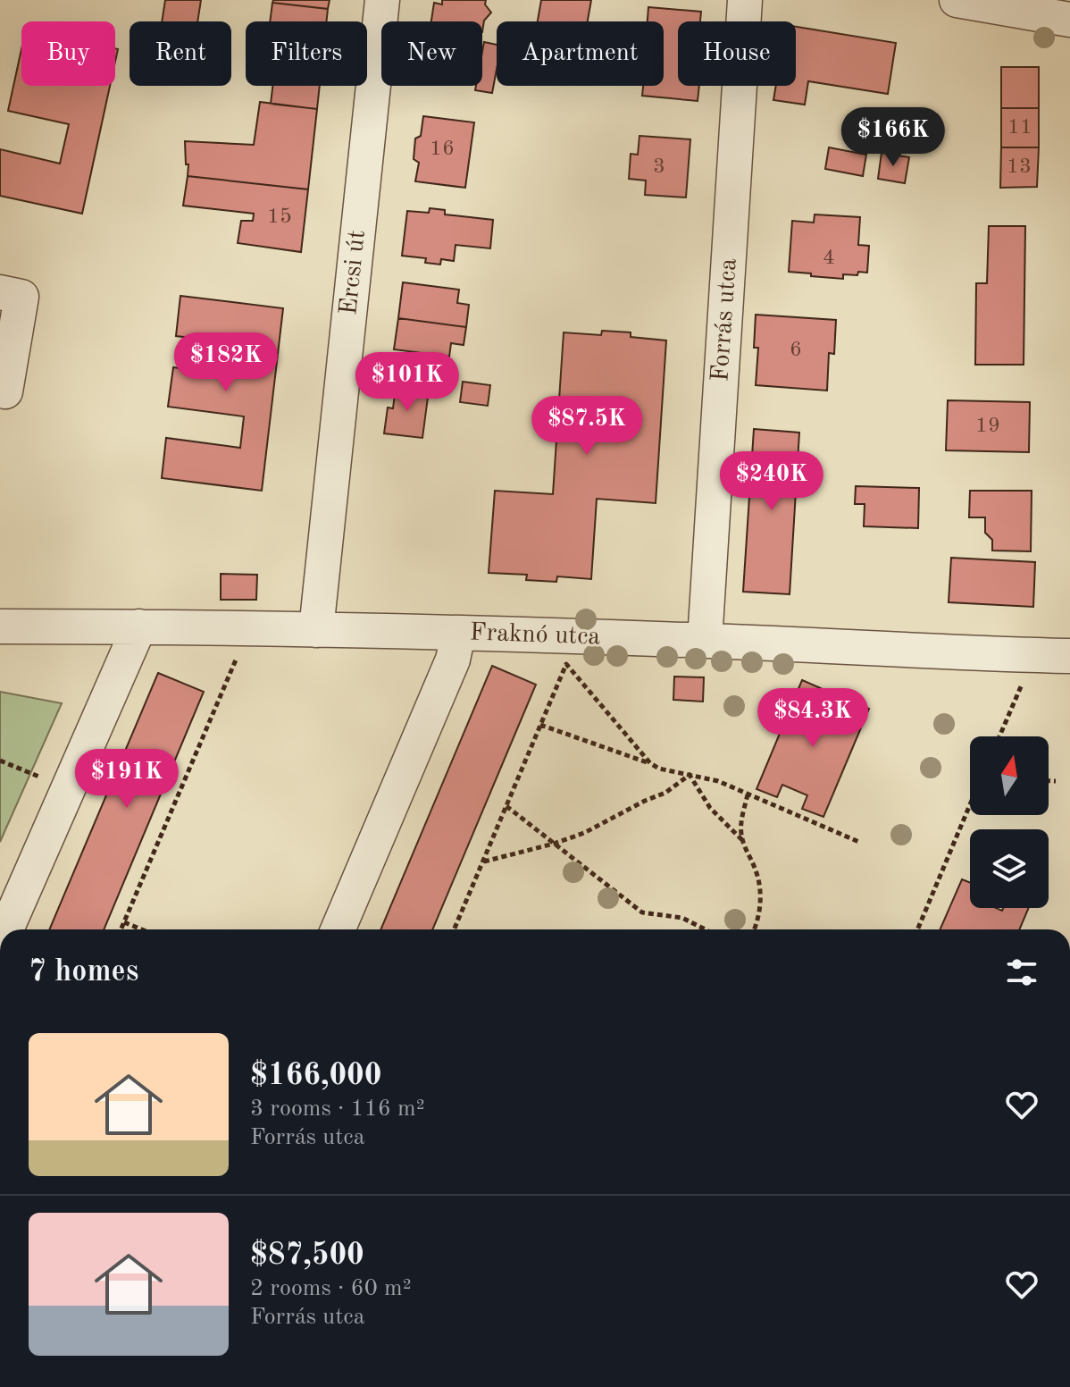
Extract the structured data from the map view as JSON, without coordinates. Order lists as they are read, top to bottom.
{
  "streets": {
    "street": ["Ercsi út", "Forrás utca", "Fraknó utca"]
  },
  "crossings": [
    ["Ercsi út", "Fraknó utca"],
    ["Forrás utca", "Fraknó utca"]
  ],
  "house_numbers": [
    "11",
    "16",
    "3",
    "13",
    "15",
    "4",
    "6",
    "19"
  ],
  "north": "top",
  "page": {
    "chip": [
      "Buy",
      "Rent",
      "Filters",
      "New",
      "Apartment",
      "House"
    ],
    "price": [
      "$166K",
      "$182K",
      "$101K",
      "$87.5K",
      "$240K",
      "$84.3K",
      "$191K"
    ],
    "heading": "7 homes",
    "list": [
      {
        "name": "$166,000",
        "note": "3 rooms · 116 m² · Forrás utca"
      },
      {
        "name": "$87,500",
        "note": "2 rooms · 60 m² · Forrás utca"
      }
    ]
  }
}
